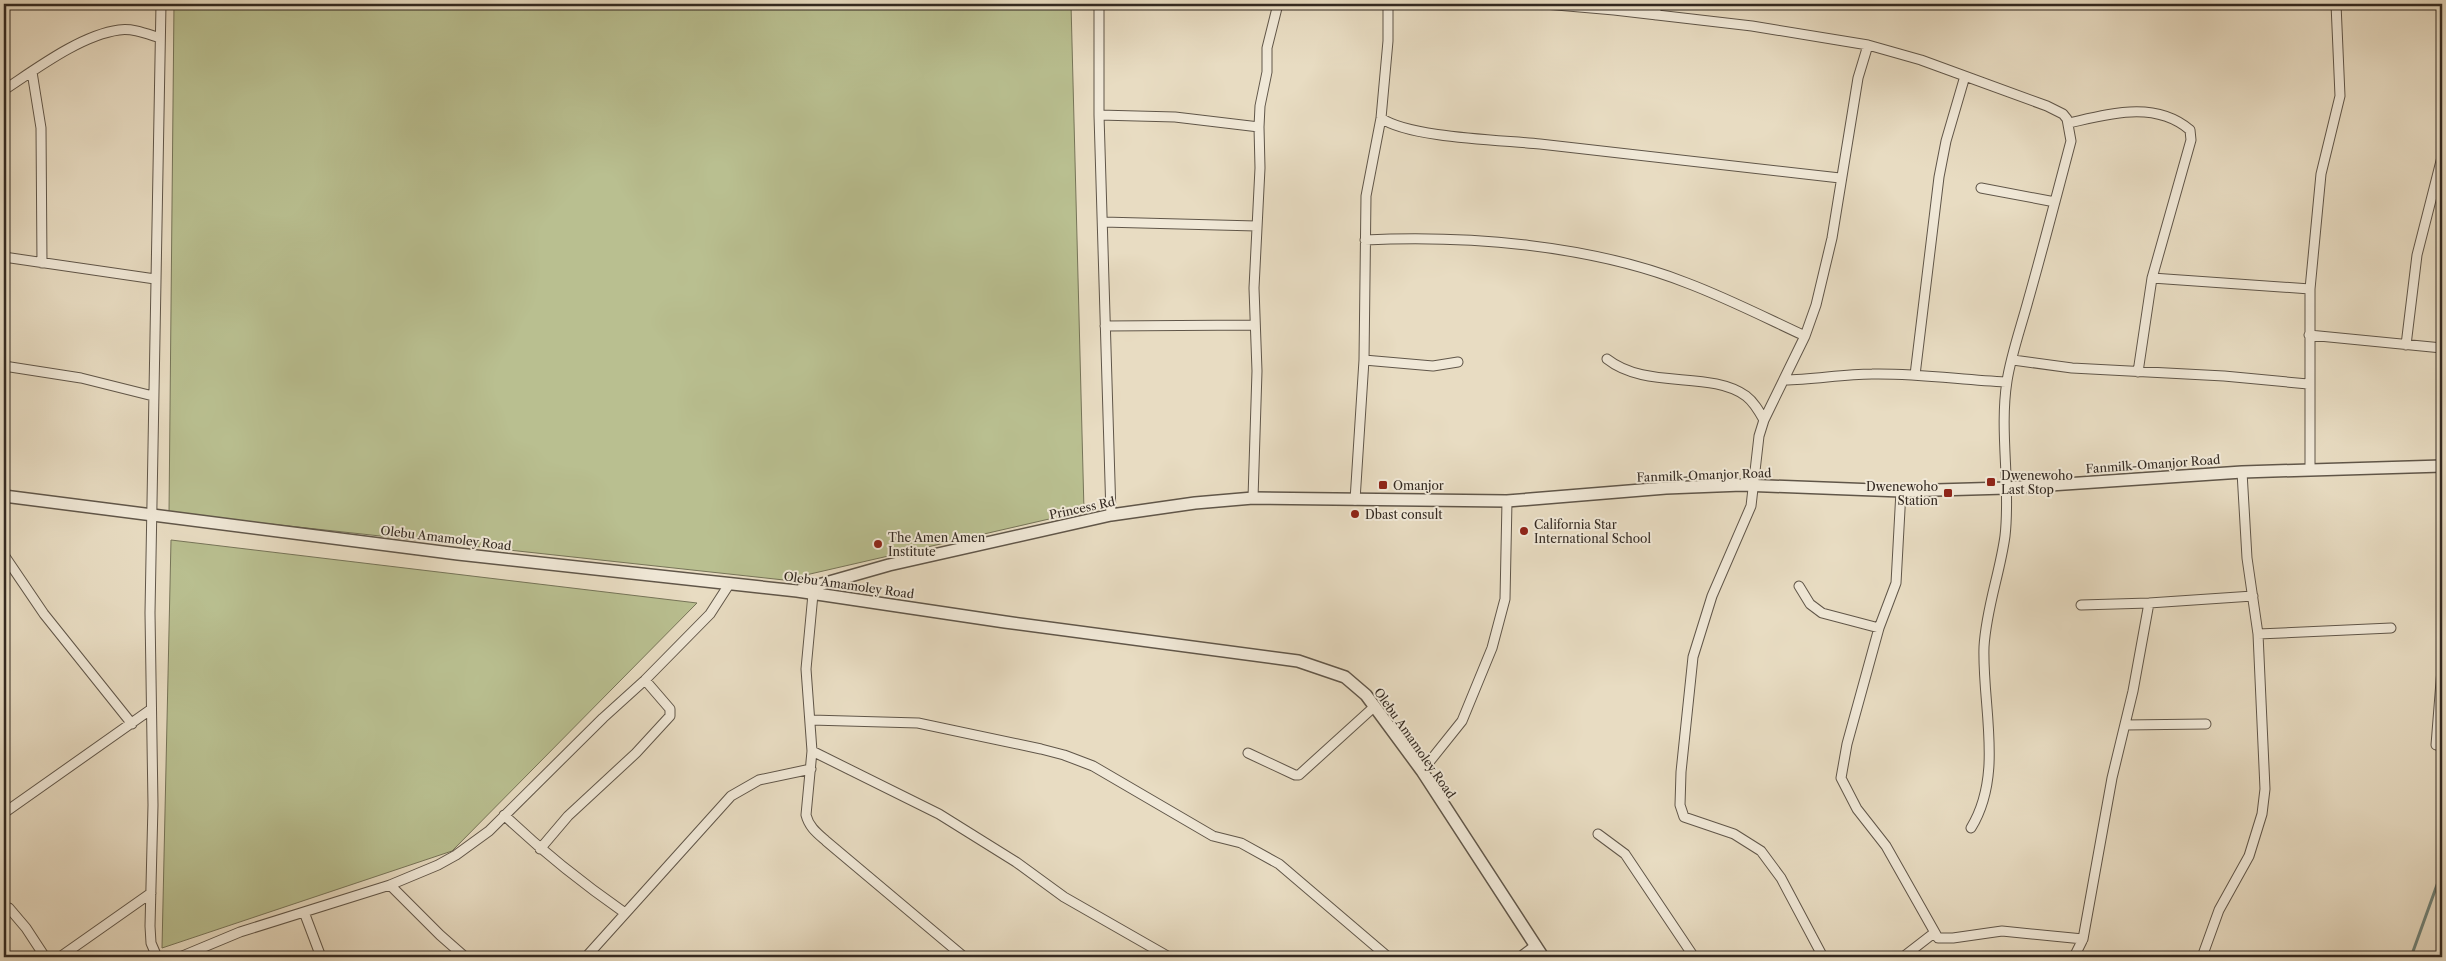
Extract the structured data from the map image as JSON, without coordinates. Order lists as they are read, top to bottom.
{
  "streets": {
    "street": ["Fanmilk-Omanjor Road", "Princess Rd", "Olebu Amamoley Road"]
  },
  "crossings": [
    ["Fanmilk-Omanjor Road", "Princess Rd"],
    ["Princess Rd", "Olebu Amamoley Road"]
  ],
  "places": {
    "transit": ["Dwenewoho Last Stop", "Omanjor", "Dwenewoho Station"],
    "other": ["Dbast consult", "California Star International School", "The Amen Amen Institute"]
  }
}
